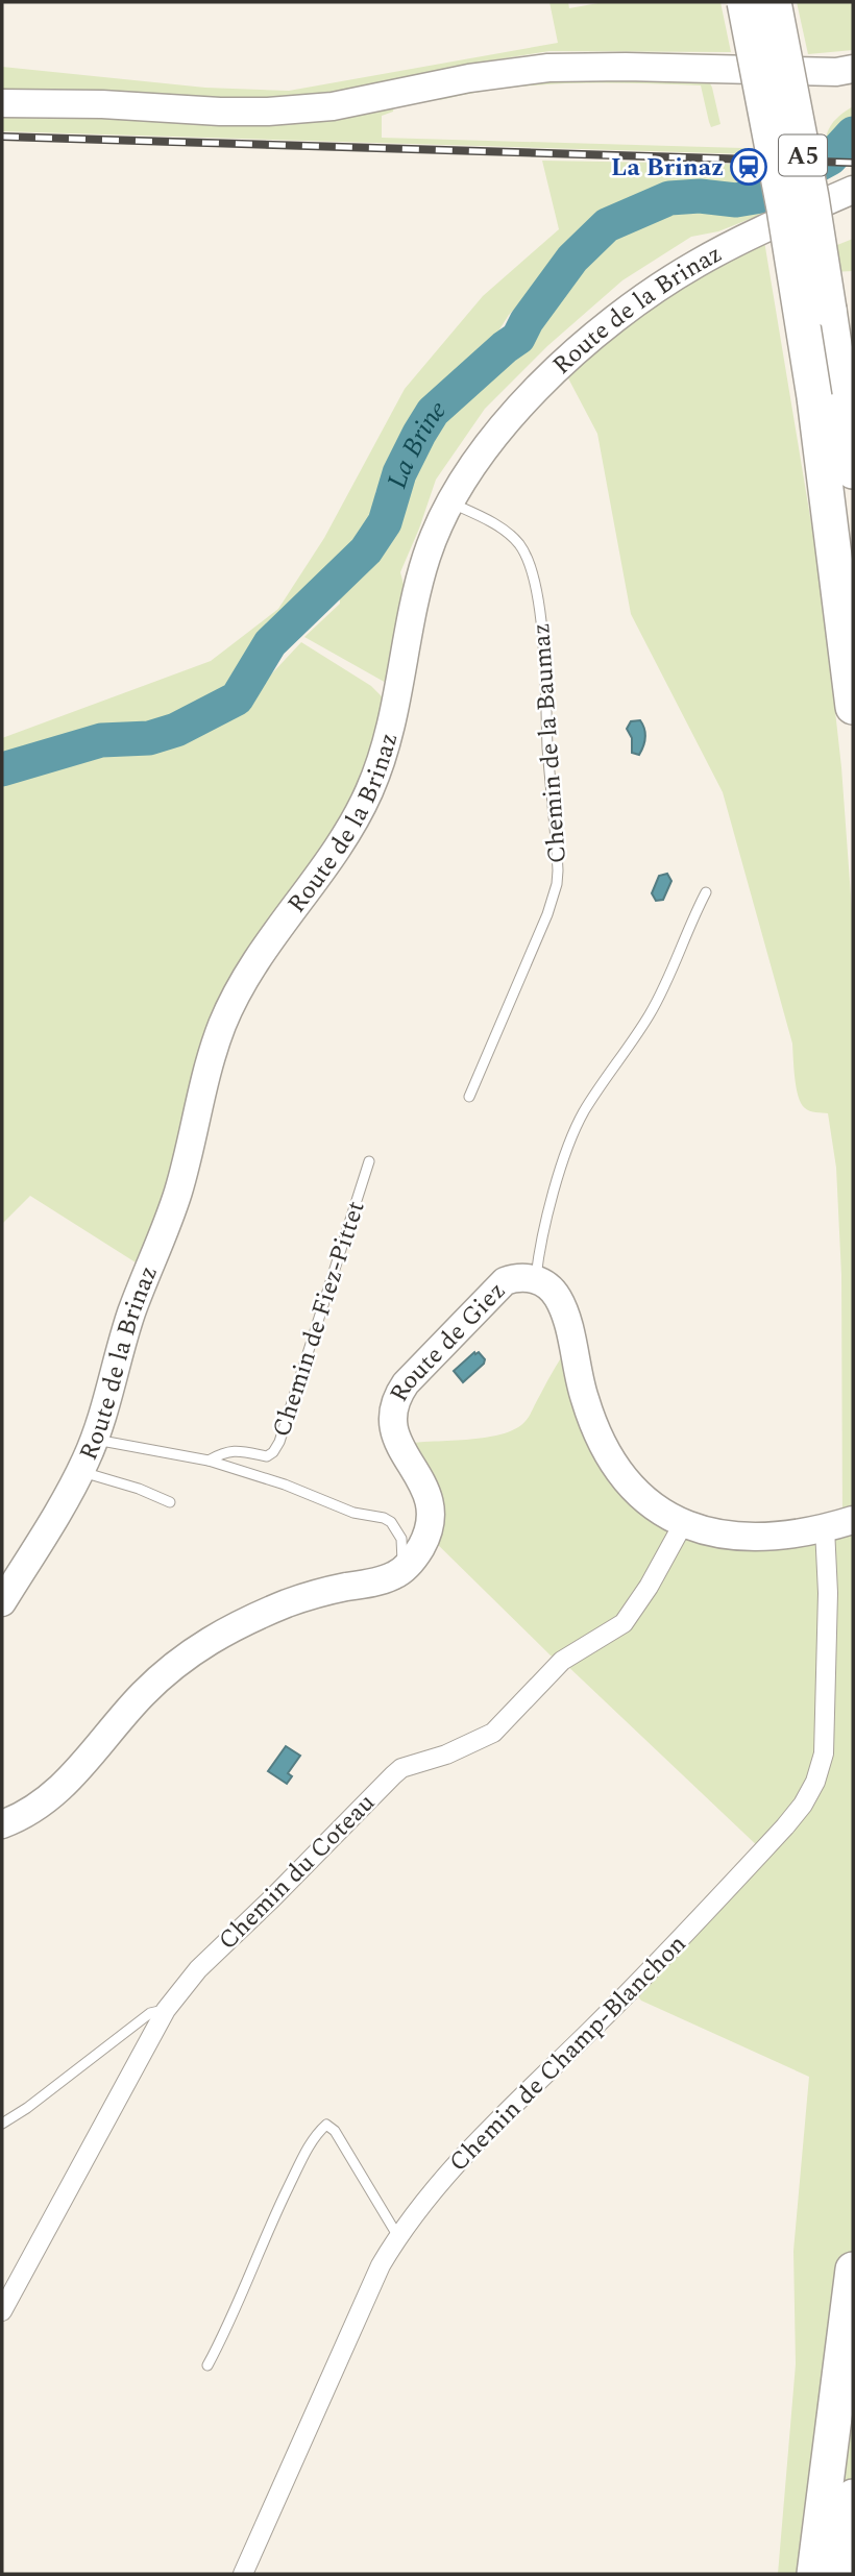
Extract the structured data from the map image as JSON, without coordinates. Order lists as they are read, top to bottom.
{
  "streets": {
    "highway": ["A5"],
    "street": [
      "Route de la Brinaz",
      "Route de Giez",
      "Chemin du Coteau",
      "Chemin de Champ-Blanchon"
    ],
    "lane": ["Chemin de la Baumaz", "Chemin de Fiez-Pittet"]
  },
  "crossings": [
    ["Route de la Brinaz", "Chemin de la Baumaz"],
    ["Route de la Brinaz", "Chemin de Fiez-Pittet"],
    ["Chemin de Fiez-Pittet", "Route de Giez"],
    ["Route de Giez", "Chemin du Coteau"],
    ["Route de Giez", "Chemin de Champ-Blanchon"]
  ],
  "water": ["La Brine"],
  "places": {
    "station": ["La Brinaz"]
  }
}
